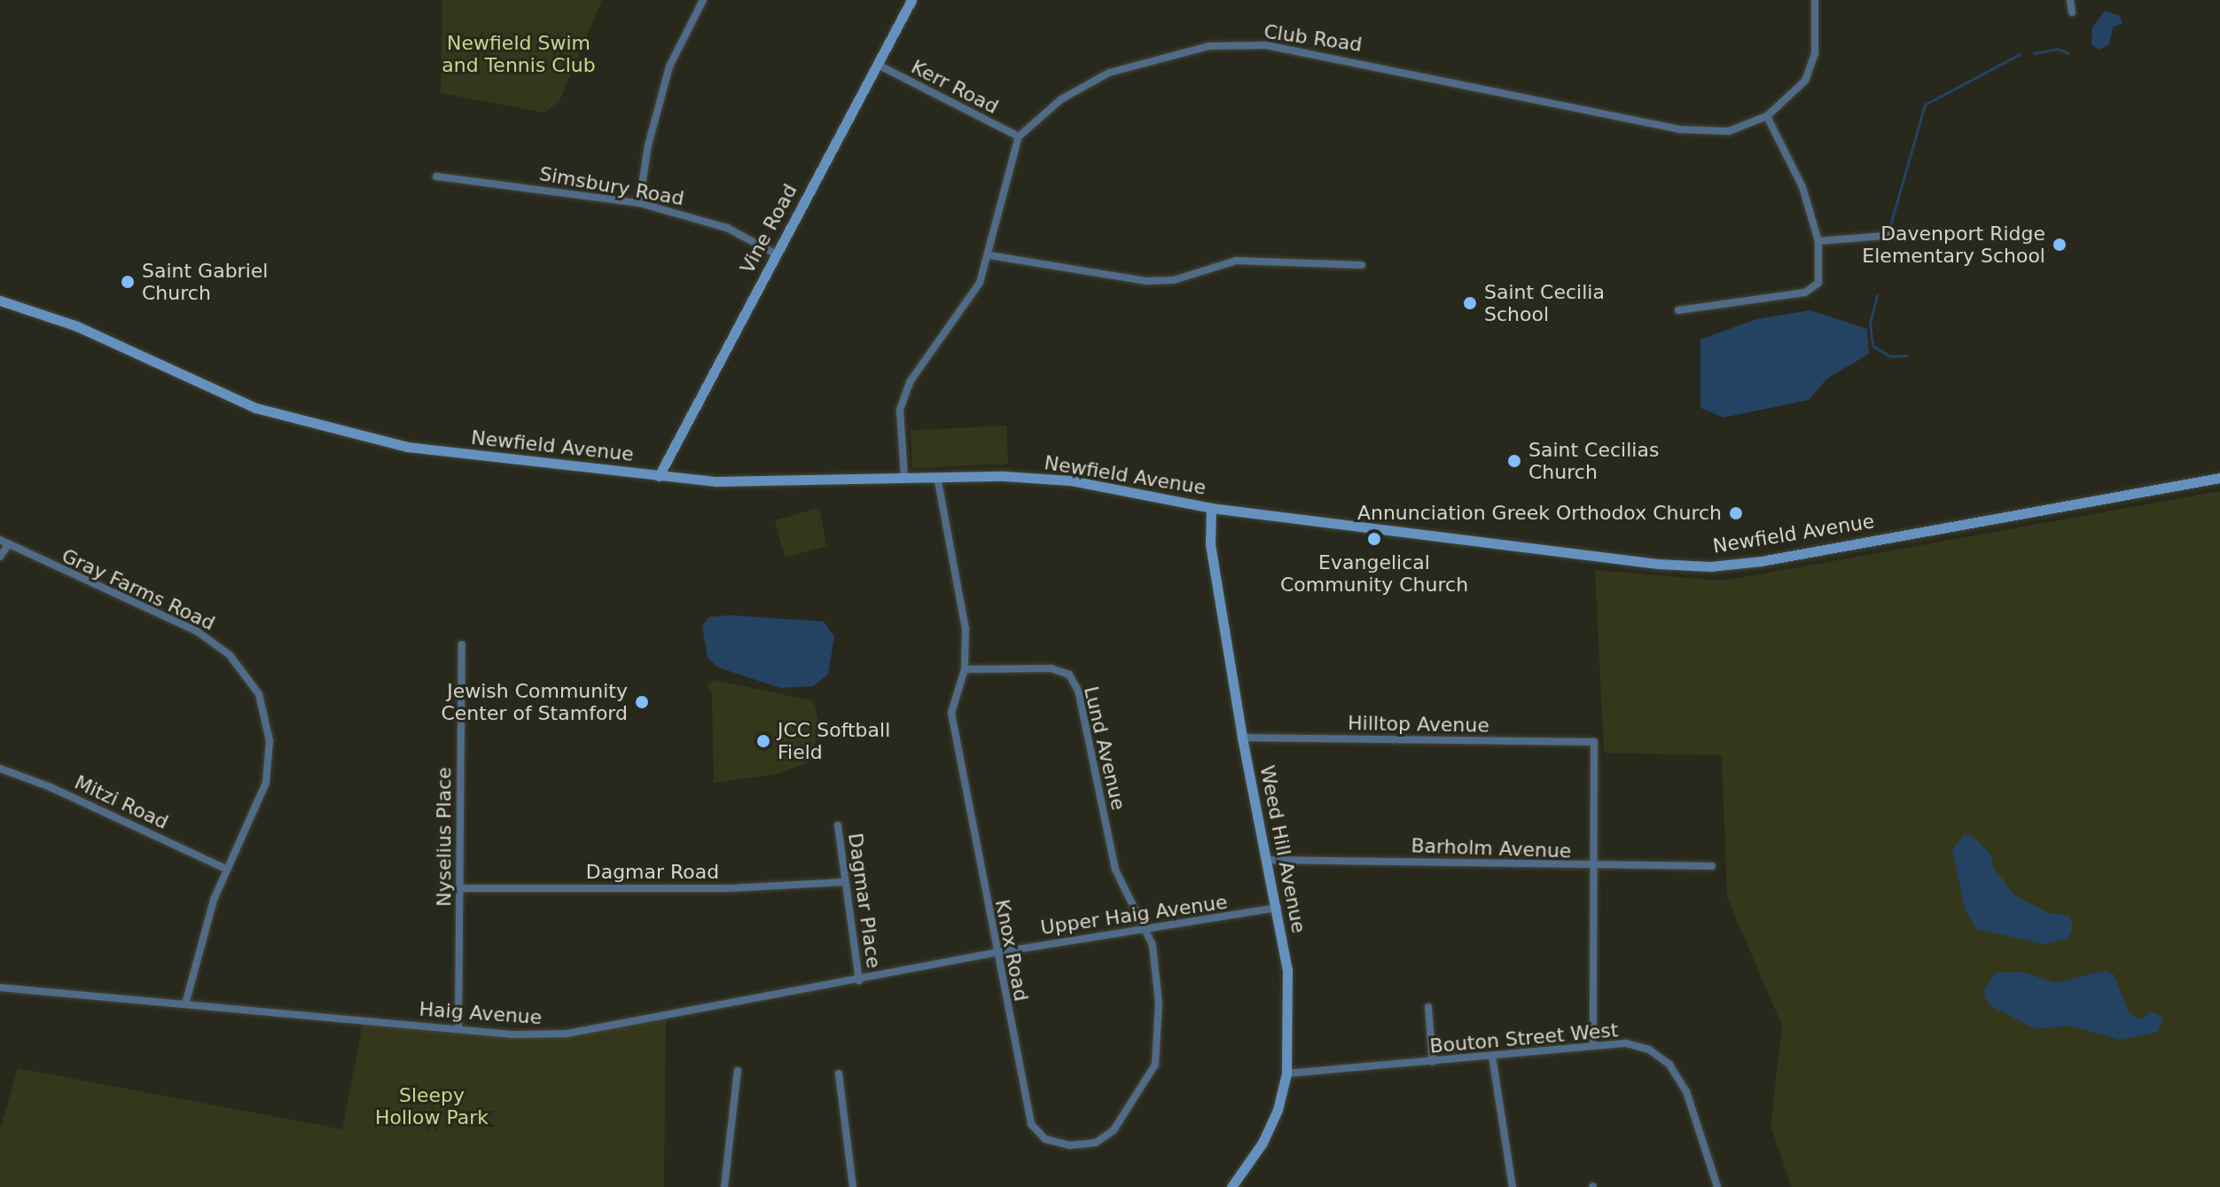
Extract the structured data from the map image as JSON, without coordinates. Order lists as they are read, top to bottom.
{
  "streets": {
    "main road": ["Vine Road", "Newfield Avenue", "Weed Hill Avenue"],
    "street": [
      "Club Road",
      "Kerr Road",
      "Simsbury Road",
      "Gray Farms Road",
      "Hilltop Avenue",
      "Lund Avenue",
      "Mitzi Road",
      "Nyselius Place",
      "Barholm Avenue",
      "Dagmar Road",
      "Dagmar Place",
      "Upper Haig Avenue",
      "Knox Road",
      "Haig Avenue",
      "Bouton Street West"
    ]
  },
  "crossings": [
    ["Club Road", "Kerr Road"],
    ["Kerr Road", "Vine Road"],
    ["Simsbury Road", "Vine Road"],
    ["Vine Road", "Newfield Avenue"],
    ["Newfield Avenue", "Weed Hill Avenue"],
    ["Newfield Avenue", "Knox Road"],
    ["Gray Farms Road", "Mitzi Road"],
    ["Gray Farms Road", "Haig Avenue"],
    ["Hilltop Avenue", "Barholm Avenue"],
    ["Hilltop Avenue", "Weed Hill Avenue"],
    ["Lund Avenue", "Upper Haig Avenue"],
    ["Lund Avenue", "Knox Road"],
    ["Nyselius Place", "Dagmar Road"],
    ["Nyselius Place", "Haig Avenue"],
    ["Barholm Avenue", "Weed Hill Avenue"],
    ["Weed Hill Avenue", "Upper Haig Avenue"],
    ["Weed Hill Avenue", "Bouton Street West"],
    ["Dagmar Road", "Dagmar Place"],
    ["Dagmar Place", "Haig Avenue"],
    ["Upper Haig Avenue", "Knox Road"],
    ["Upper Haig Avenue", "Haig Avenue"],
    ["Knox Road", "Haig Avenue"]
  ],
  "parks": ["Newfield Swim and Tennis Club", "Sleepy Hollow Park"],
  "places": [
    "Davenport Ridge Elementary School",
    "Saint Gabriel Church",
    "Saint Cecilia School",
    "Saint Cecilias Church",
    "Annunciation Greek Orthodox Church",
    "Evangelical Community Church",
    "Jewish Community Center of Stamford",
    "JCC Softball Field"
  ]
}
